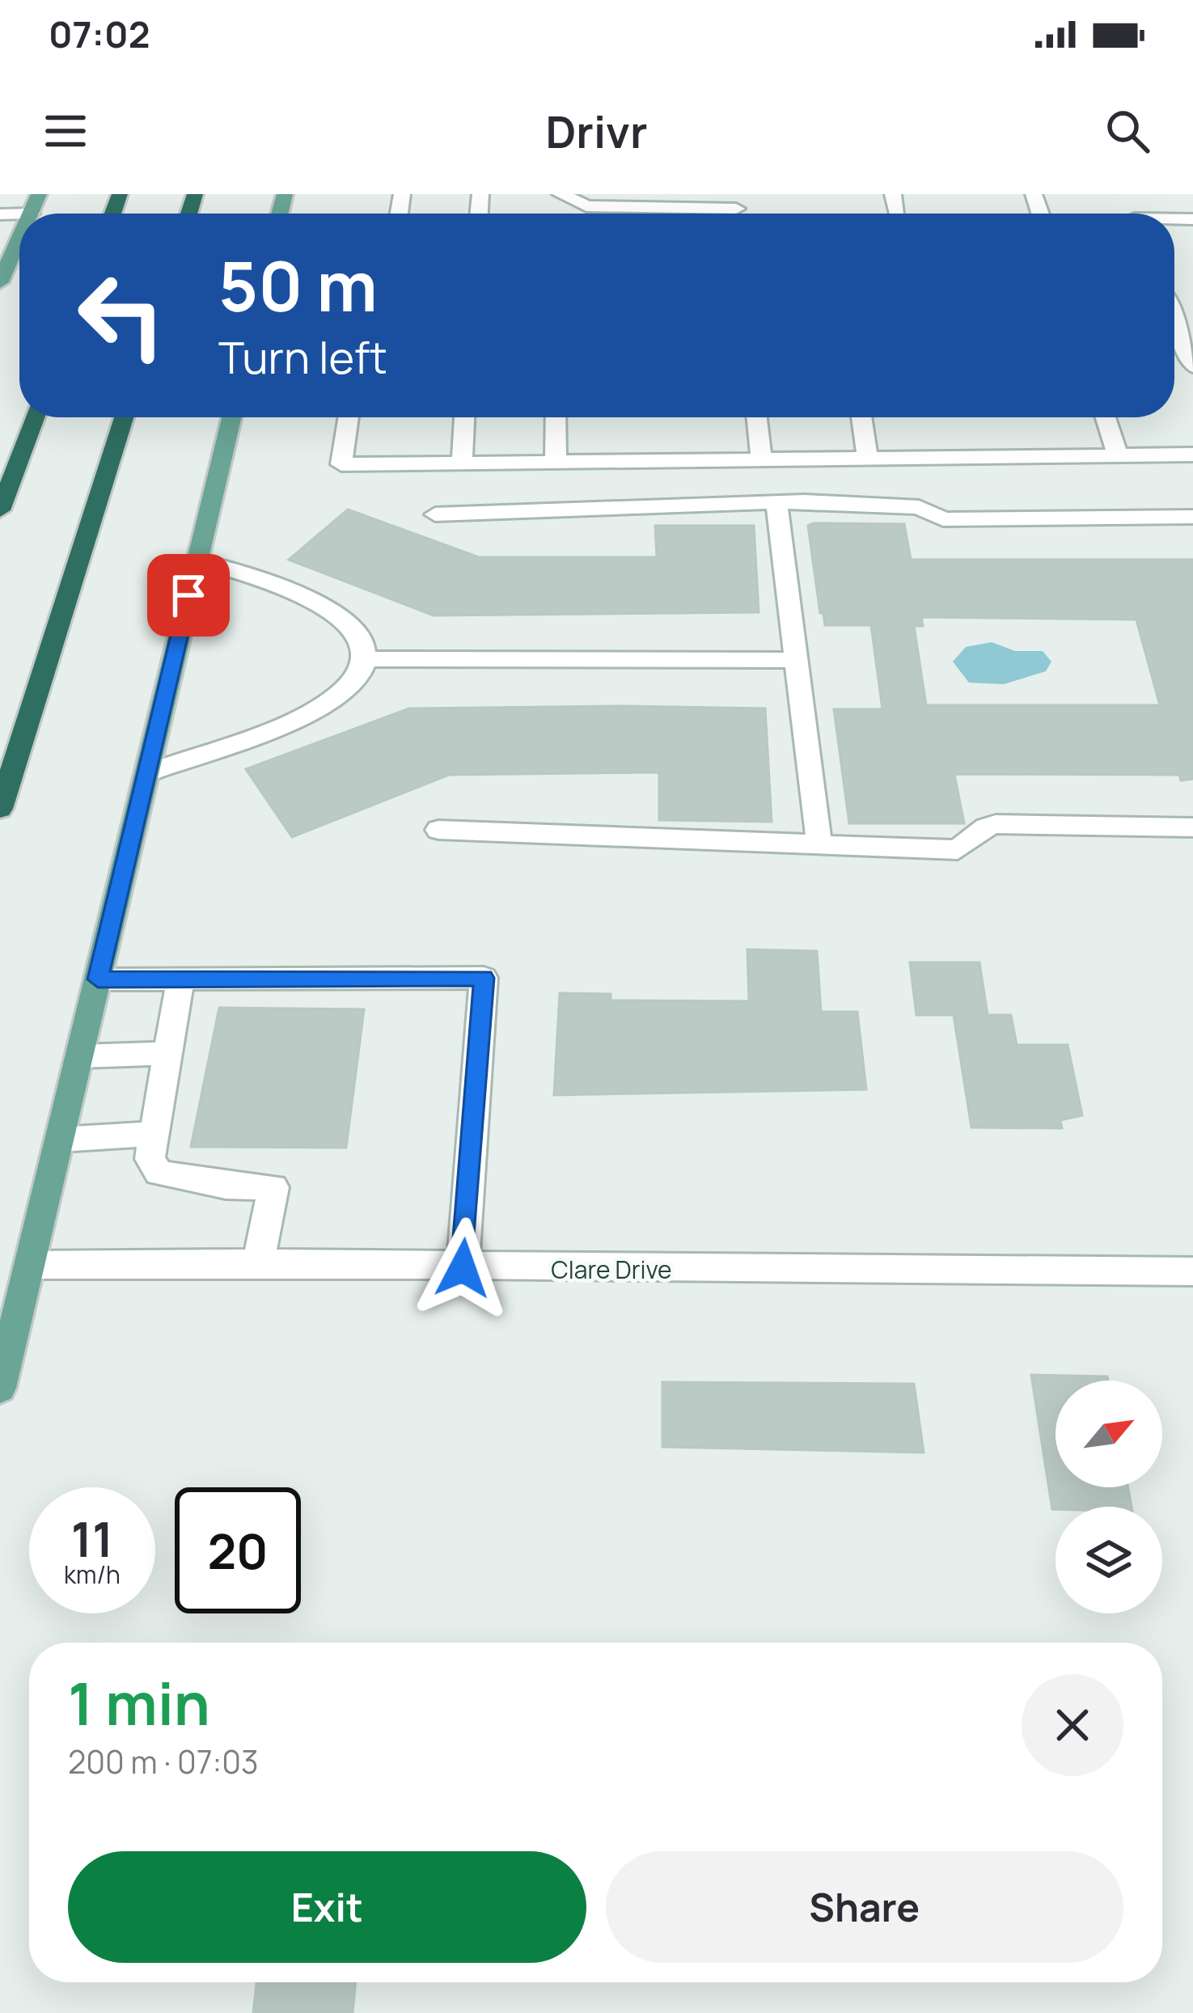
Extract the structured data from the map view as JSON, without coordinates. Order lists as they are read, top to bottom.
{
  "streets": {
    "street": ["Clare Drive"]
  },
  "north": "top right",
  "page": {
    "status": "07:02",
    "header": "Drivr",
    "turn": ["50 m", "Turn left"],
    "speed": "11 km/h",
    "limit": "20",
    "heading": ["1 min", "200 m · 07:03"],
    "buttons": ["Exit", "Share"]
  }
}
